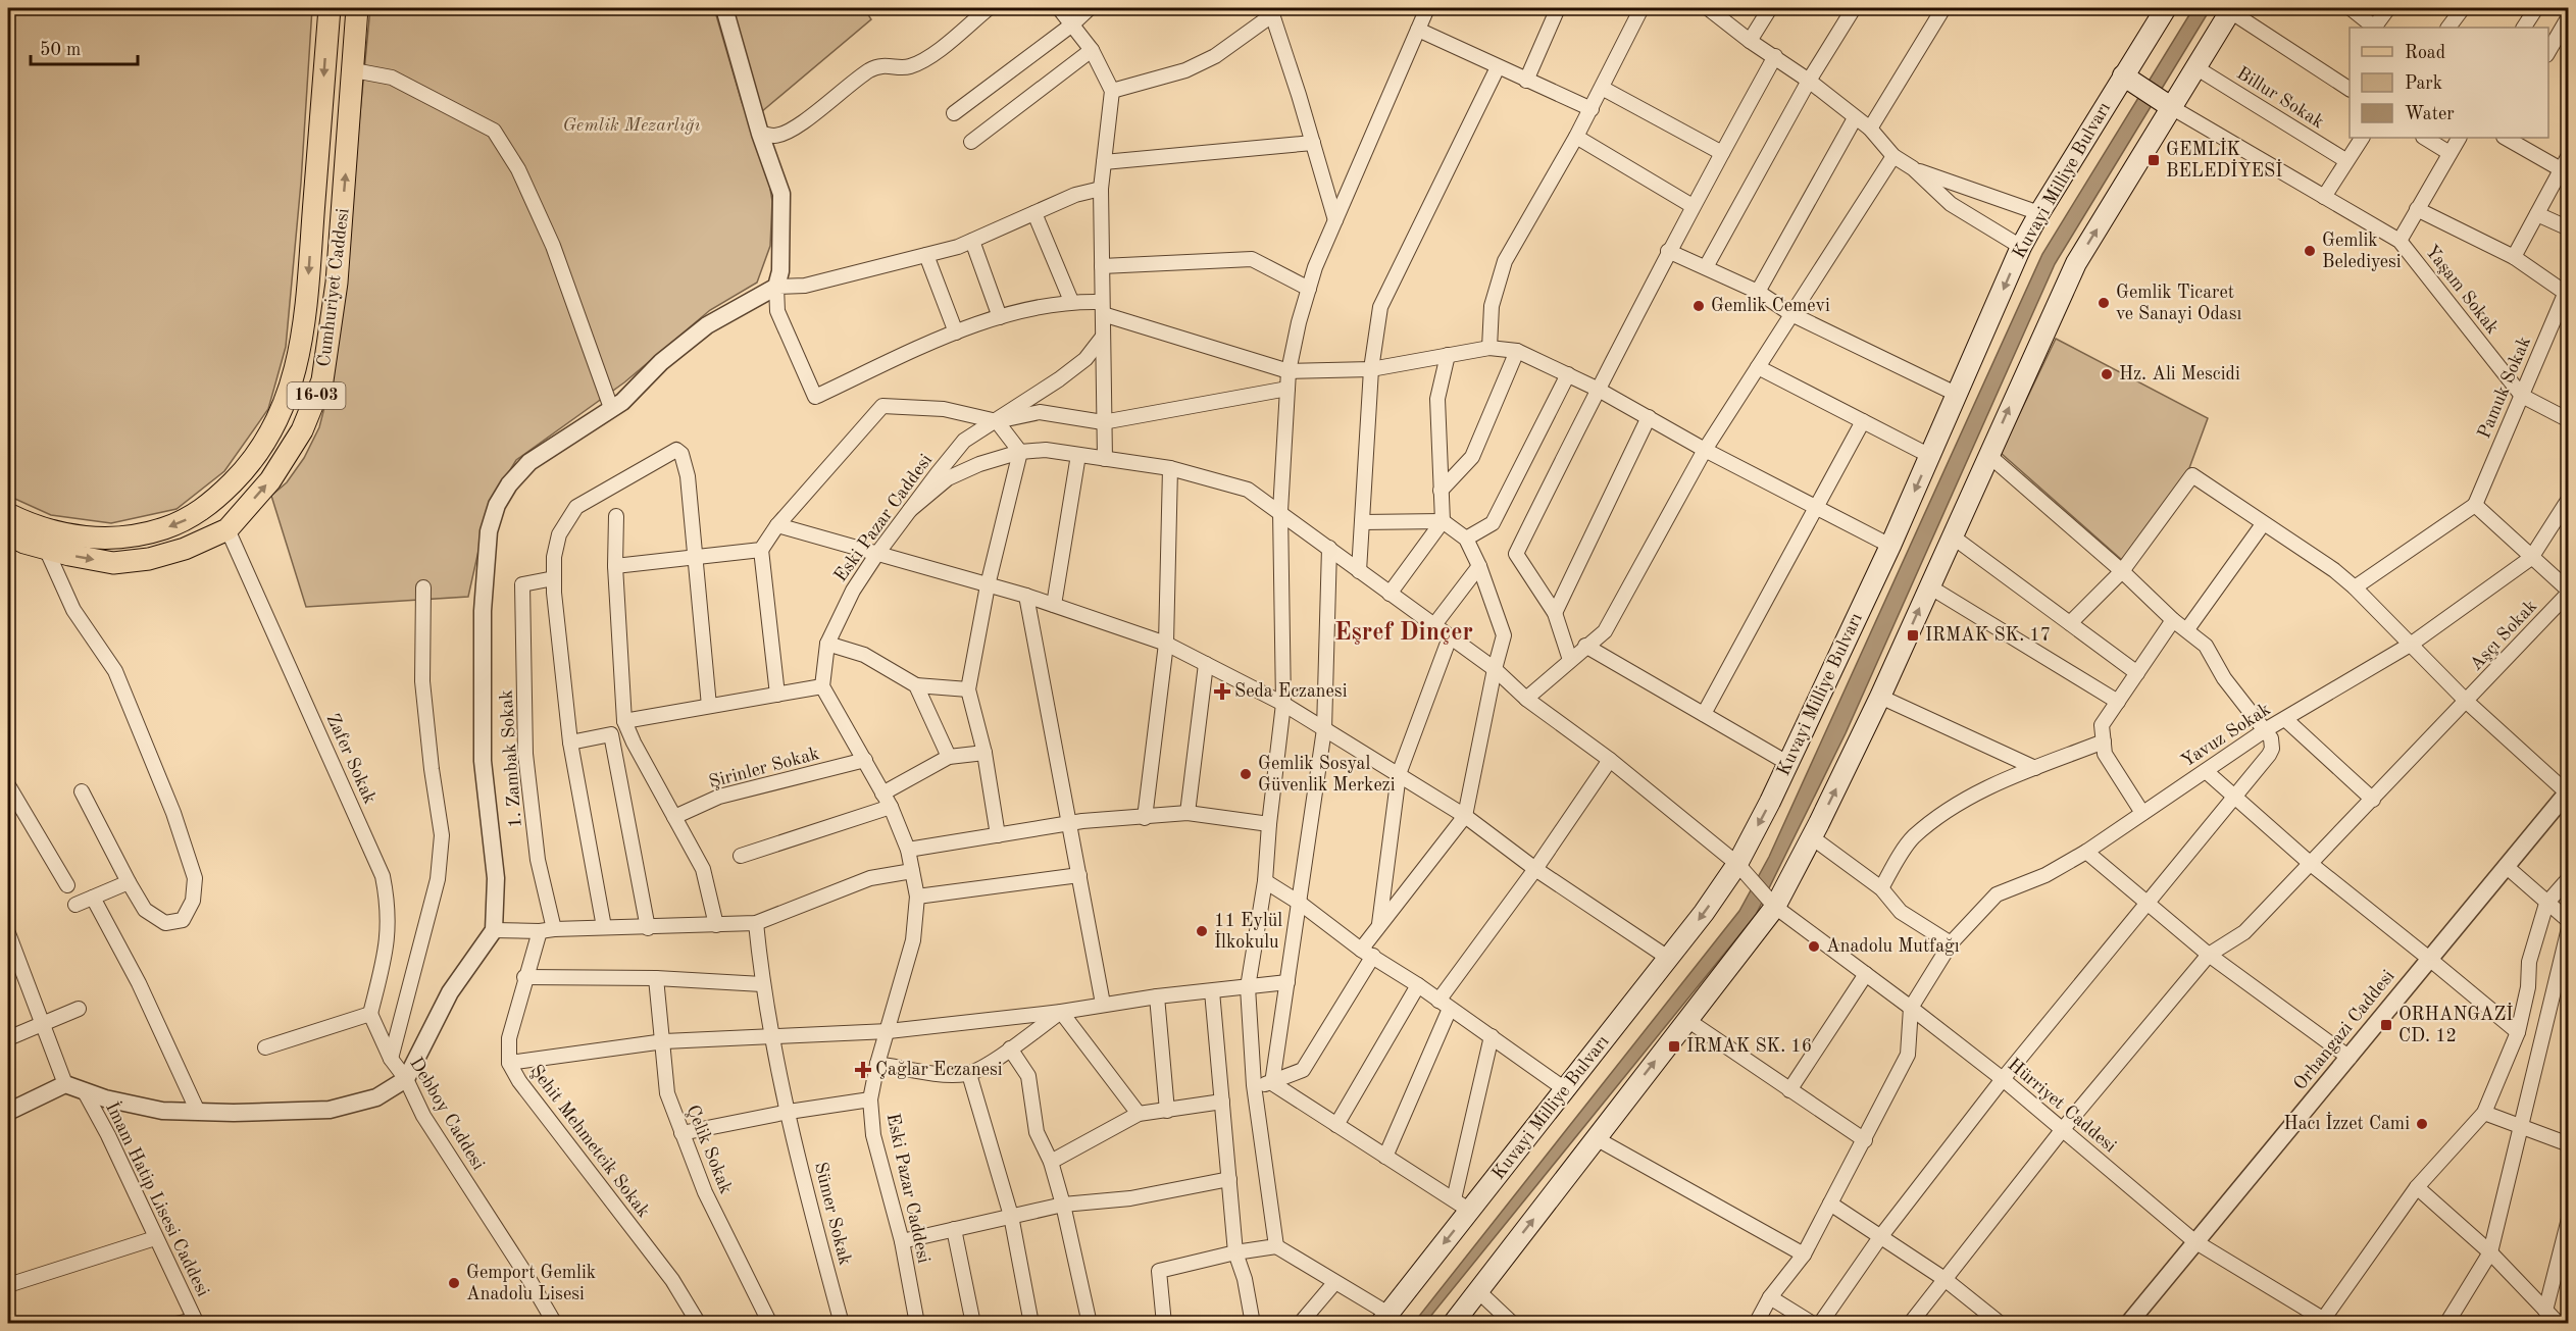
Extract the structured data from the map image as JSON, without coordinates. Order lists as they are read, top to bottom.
{
  "streets": {
    "main road": ["Kuvayi Milliye Bulvarı", "Cumhuriyet Caddesi", "16-03"],
    "street": [
      "Billur Sokak",
      "Yaşam Sokak",
      "Pamuk Sokak",
      "Eski Pazar Caddesi",
      "Aşçı Sokak",
      "Yavuz Sokak",
      "Zafer Sokak",
      "1. Zambak Sokak",
      "Şirinler Sokak",
      "Orhangazi Caddesi",
      "Hürriyet Caddesi",
      "Debboy Caddesi",
      "Şehit Mehmetcik Sokak",
      "Çelik Sokak",
      "İmam Hatip Lisesi Caddesi",
      "Sümer Sokak"
    ]
  },
  "crossings": [
    ["Kuvayi Milliye Bulvarı", "Hürriyet Caddesi"],
    ["Cumhuriyet Caddesi", "Zafer Sokak"],
    ["Yaşam Sokak", "Pamuk Sokak"],
    ["Eski Pazar Caddesi", "Şirinler Sokak"],
    ["Eski Pazar Caddesi", "Hürriyet Caddesi"],
    ["Aşçı Sokak", "Hürriyet Caddesi"],
    ["Yavuz Sokak", "Hürriyet Caddesi"],
    ["Zafer Sokak", "Debboy Caddesi"],
    ["Orhangazi Caddesi", "Hürriyet Caddesi"]
  ],
  "districts": ["Eşref Dinçer"],
  "parks": ["Gemlik Mezarlığı"],
  "places": {
    "transit": [
      "GEMLİK BELEDİYESİ",
      "IRMAK SK. 17",
      "ORHANGAZİ CD. 12",
      "IRMAK SK. 16"
    ],
    "other": [
      "Gemlik Belediyesi",
      "Gemlik Ticaret ve Sanayi Odası",
      "Gemlik Cemevi",
      "Hz. Ali Mescidi",
      "Gemlik Sosyal Güvenlik Merkezi",
      "11 Eylül İlkokulu",
      "Anadolu Mutfağı",
      "Hacı İzzet Cami",
      "Gemport Gemlik Anadolu Lisesi"
    ],
    "health": ["Seda Eczanesi", "Çağlar Eczanesi"]
  },
  "legend": ["Road", "Park", "Water"],
  "scale_bar": "50 m"
}
